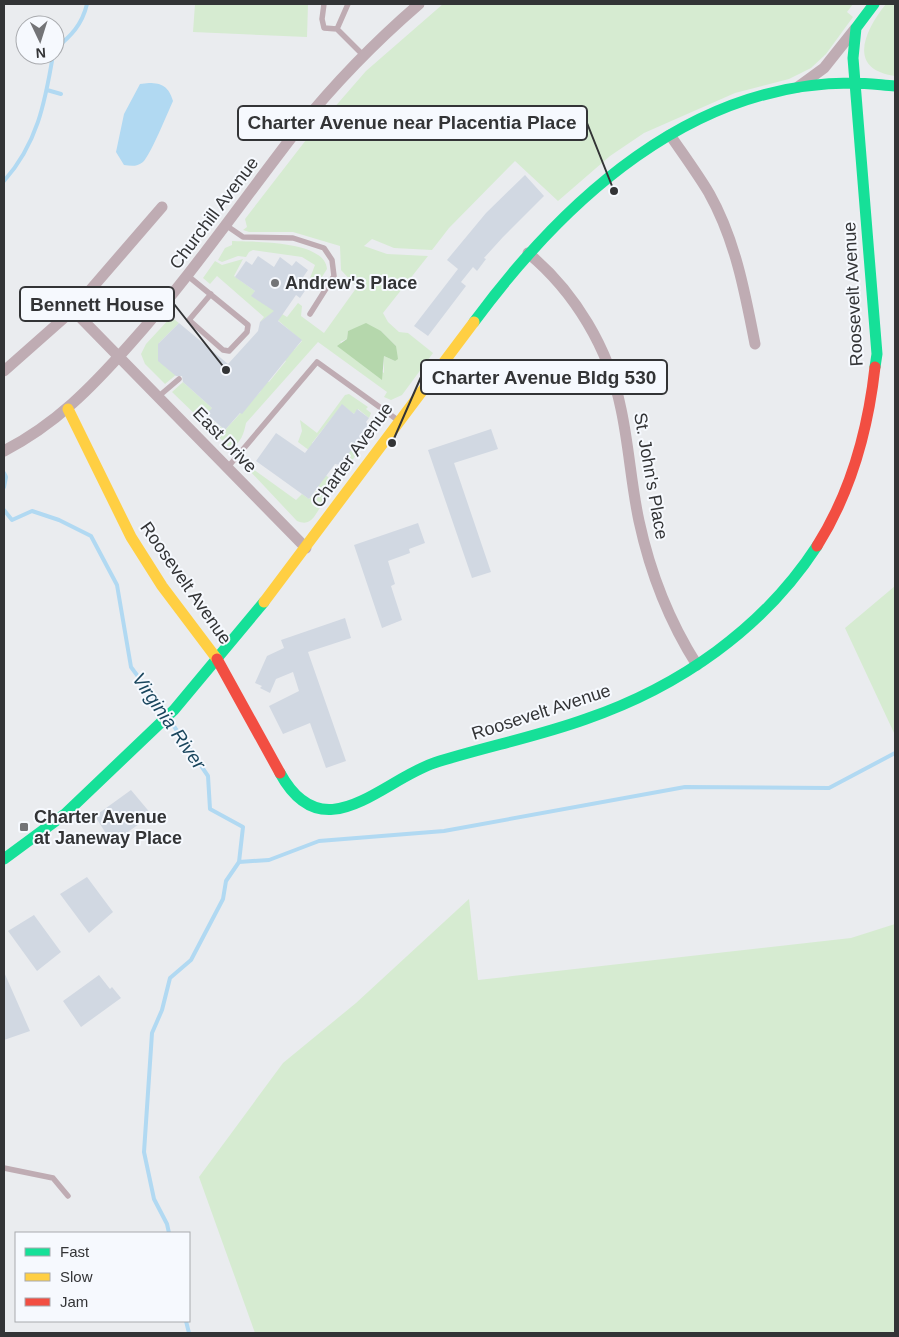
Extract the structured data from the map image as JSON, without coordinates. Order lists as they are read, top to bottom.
{
  "streets": {
    "street": [
      "Churchill Avenue",
      "Roosevelt Avenue",
      "East Drive",
      "Charter Avenue",
      "St. John's Place"
    ]
  },
  "crossings": [
    ["Churchill Avenue", "Roosevelt Avenue"],
    ["Churchill Avenue", "East Drive"],
    ["Roosevelt Avenue", "Charter Avenue"],
    ["Roosevelt Avenue", "St. John's Place"],
    ["East Drive", "Charter Avenue"],
    ["Charter Avenue", "St. John's Place"]
  ],
  "water": ["Virginia River"],
  "places": {
    "other": [
      "Charter Avenue near Placentia Place",
      "Andrew's Place",
      "Bennett House",
      "Charter Avenue Bldg 530"
    ],
    "transit": ["Charter Avenue at Janeway Place"]
  },
  "legend": ["Fast", "Slow", "Jam"],
  "north": "bottom"
}
